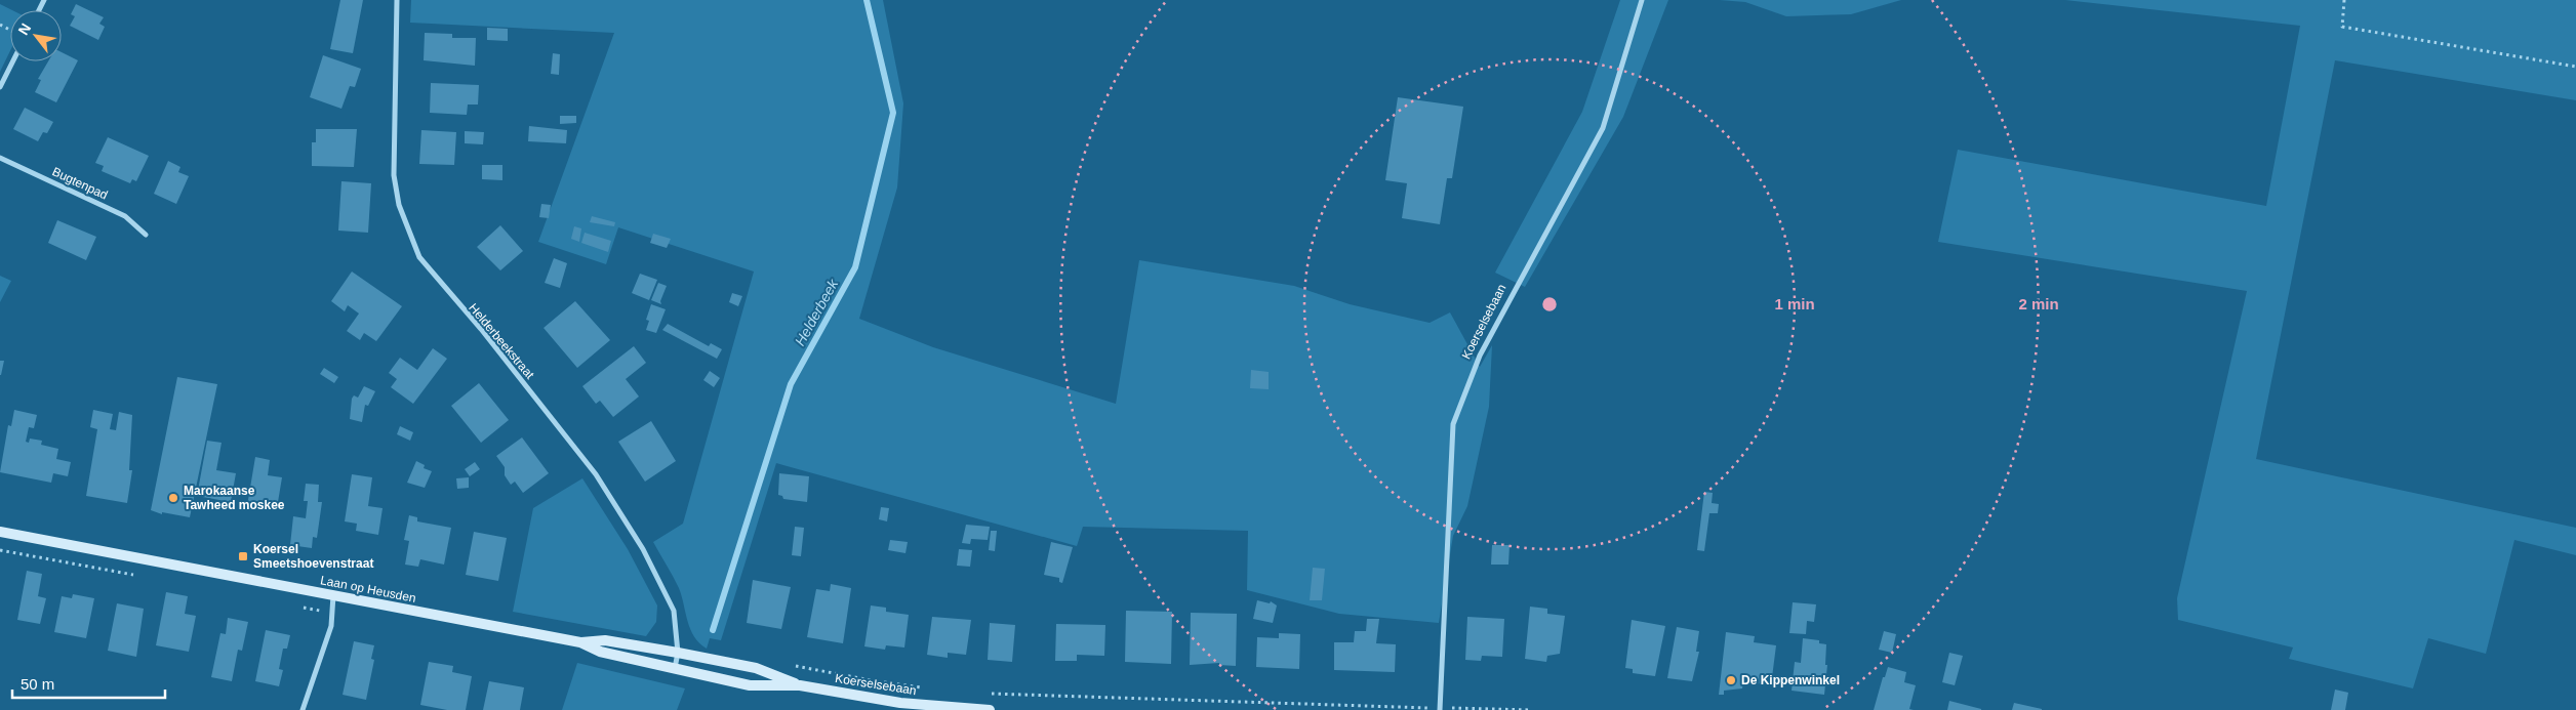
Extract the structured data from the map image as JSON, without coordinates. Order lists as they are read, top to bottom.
{
  "streets": {
    "street": [
      "Bugtenpad",
      "Koerselsebaan",
      "Helderbeekstraat",
      "Laan op Heusden"
    ]
  },
  "crossings": [
    ["Koerselsebaan", "Helderbeekstraat"],
    ["Koerselsebaan", "Laan op Heusden"],
    ["Helderbeekstraat", "Laan op Heusden"]
  ],
  "water": ["Helderbeek"],
  "places": {
    "other": ["Marokaanse Tawheed moskee", "De Kippenwinkel"],
    "transit": ["Koersel Smeetshoevenstraat"]
  },
  "scale_bar": "50 m",
  "north": "top left",
  "rings": ["1 min", "2 min"]
}
